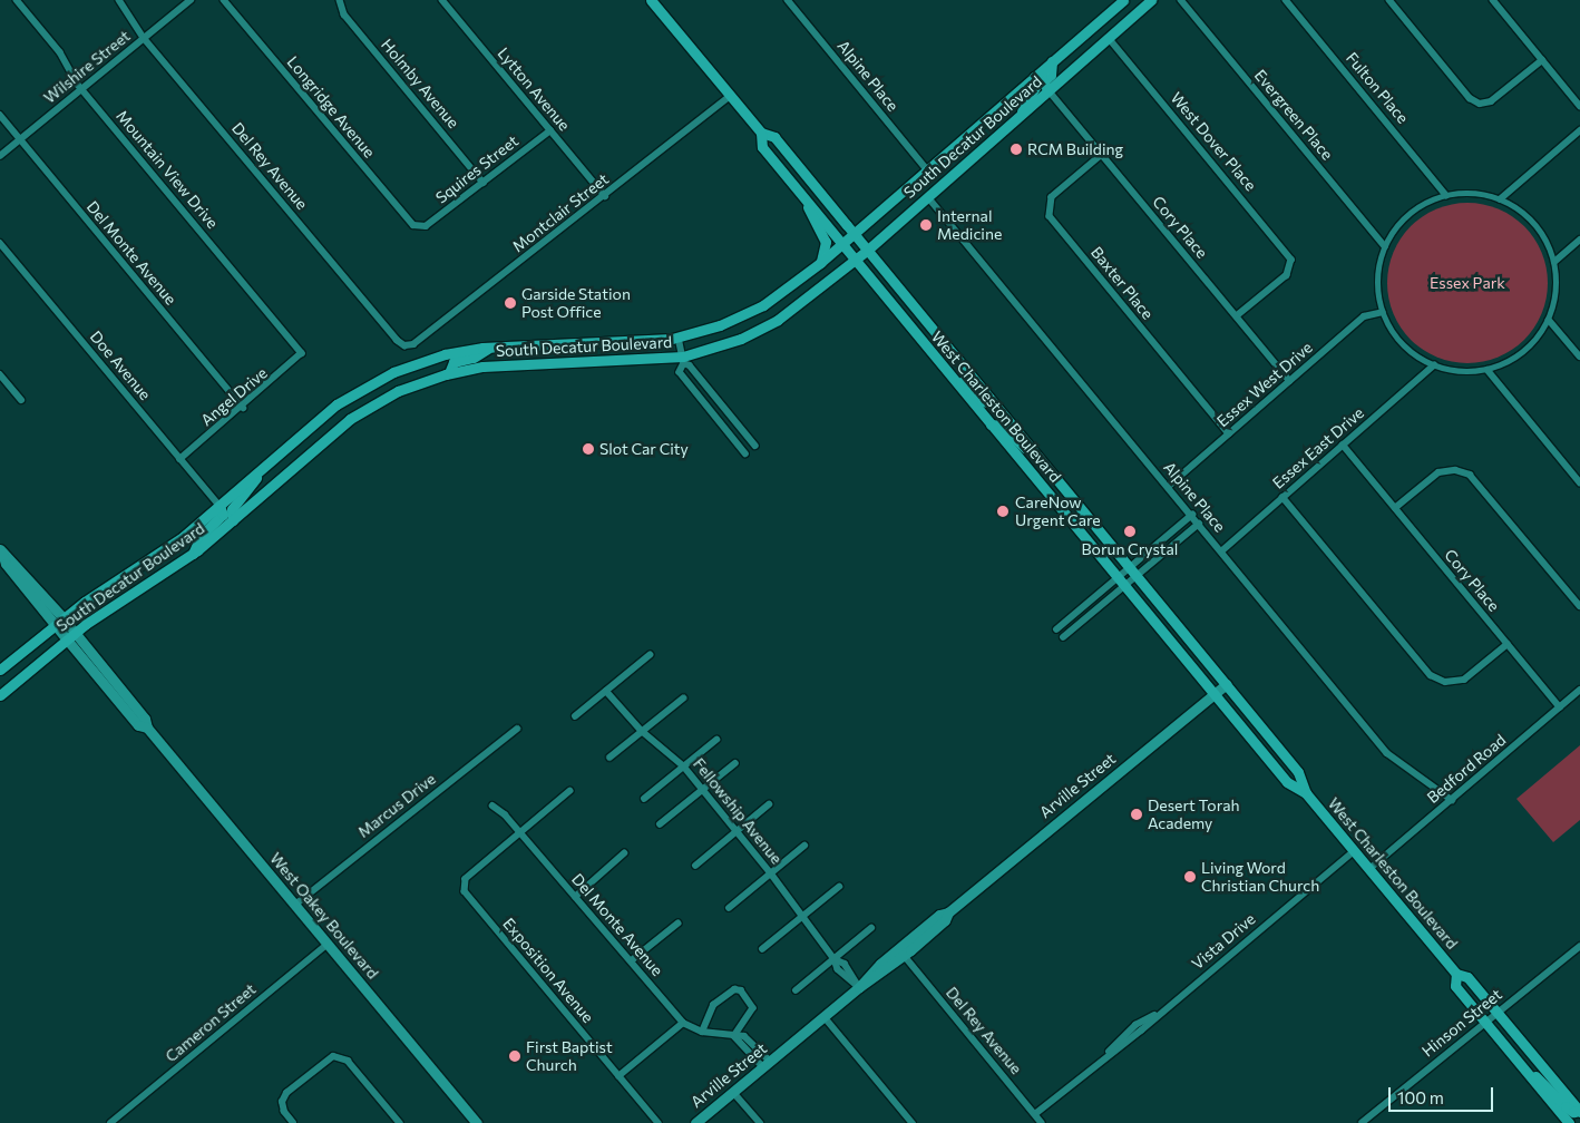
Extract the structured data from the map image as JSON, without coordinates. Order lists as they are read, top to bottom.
{
  "streets": {
    "main road": ["South Decatur Boulevard", "West Charleston Boulevard"],
    "street": [
      "Wilshire Street",
      "Alpine Place",
      "Holmby Avenue",
      "Fulton Place",
      "Lytton Avenue",
      "Longridge Avenue",
      "Evergreen Place",
      "West Dover Place",
      "Del Rey Avenue",
      "Mountain View Drive",
      "Squires Street",
      "Montclair Street",
      "Cory Place",
      "Del Monte Avenue",
      "Baxter Place",
      "Doe Avenue",
      "Essex West Drive",
      "Angel Drive",
      "Essex East Drive",
      "Bedford Road",
      "Arville Street",
      "Marcus Drive",
      "Fellowship Avenue",
      "West Oakey Boulevard",
      "Vista Drive",
      "Exposition Avenue",
      "Cameron Street",
      "Hinson Street"
    ]
  },
  "crossings": [
    ["Wilshire Street", "Del Rey Avenue"],
    ["Wilshire Street", "Mountain View Drive"],
    ["Wilshire Street", "Del Monte Avenue"],
    ["Alpine Place", "South Decatur Boulevard"],
    ["Alpine Place", "Essex West Drive"],
    ["Alpine Place", "Essex East Drive"],
    ["Alpine Place", "Bedford Road"],
    ["Holmby Avenue", "Squires Street"],
    ["Fulton Place", "Evergreen Place"],
    ["Fulton Place", "Essex West Drive"],
    ["Fulton Place", "Essex East Drive"],
    ["Lytton Avenue", "Squires Street"],
    ["Lytton Avenue", "Montclair Street"],
    ["Longridge Avenue", "Squires Street"],
    ["Evergreen Place", "Essex West Drive"],
    ["Evergreen Place", "Essex East Drive"],
    ["South Decatur Boulevard", "West Dover Place"],
    ["South Decatur Boulevard", "Cory Place"],
    ["South Decatur Boulevard", "Doe Avenue"],
    ["South Decatur Boulevard", "West Charleston Boulevard"],
    ["South Decatur Boulevard", "West Oakey Boulevard"],
    ["West Dover Place", "Cory Place"],
    ["Del Rey Avenue", "Montclair Street"],
    ["Del Rey Avenue", "Arville Street"],
    ["Del Rey Avenue", "Vista Drive"],
    ["Mountain View Drive", "Angel Drive"],
    ["Montclair Street", "West Charleston Boulevard"],
    ["Cory Place", "Baxter Place"],
    ["Cory Place", "Essex West Drive"],
    ["Cory Place", "Essex East Drive"],
    ["Cory Place", "Bedford Road"],
    ["Del Monte Avenue", "Angel Drive"],
    ["Del Monte Avenue", "Arville Street"],
    ["Del Monte Avenue", "Exposition Avenue"],
    ["Baxter Place", "Essex West Drive"],
    ["Doe Avenue", "Angel Drive"],
    ["Essex West Drive", "Essex East Drive"],
    ["West Charleston Boulevard", "Bedford Road"],
    ["West Charleston Boulevard", "Arville Street"],
    ["West Charleston Boulevard", "Vista Drive"],
    ["West Charleston Boulevard", "Hinson Street"],
    ["Arville Street", "Fellowship Avenue"],
    ["Marcus Drive", "West Oakey Boulevard"],
    ["West Oakey Boulevard", "Cameron Street"]
  ],
  "parks": ["Essex Park"],
  "places": [
    "RCM Building",
    "Internal Medicine",
    "Garside Station Post Office",
    "Slot Car City",
    "CareNow Urgent Care",
    "Borun Crystal",
    "Desert Torah Academy",
    "Living Word Christian Church",
    "First Baptist Church"
  ],
  "scale_bar": "100 m"
}
